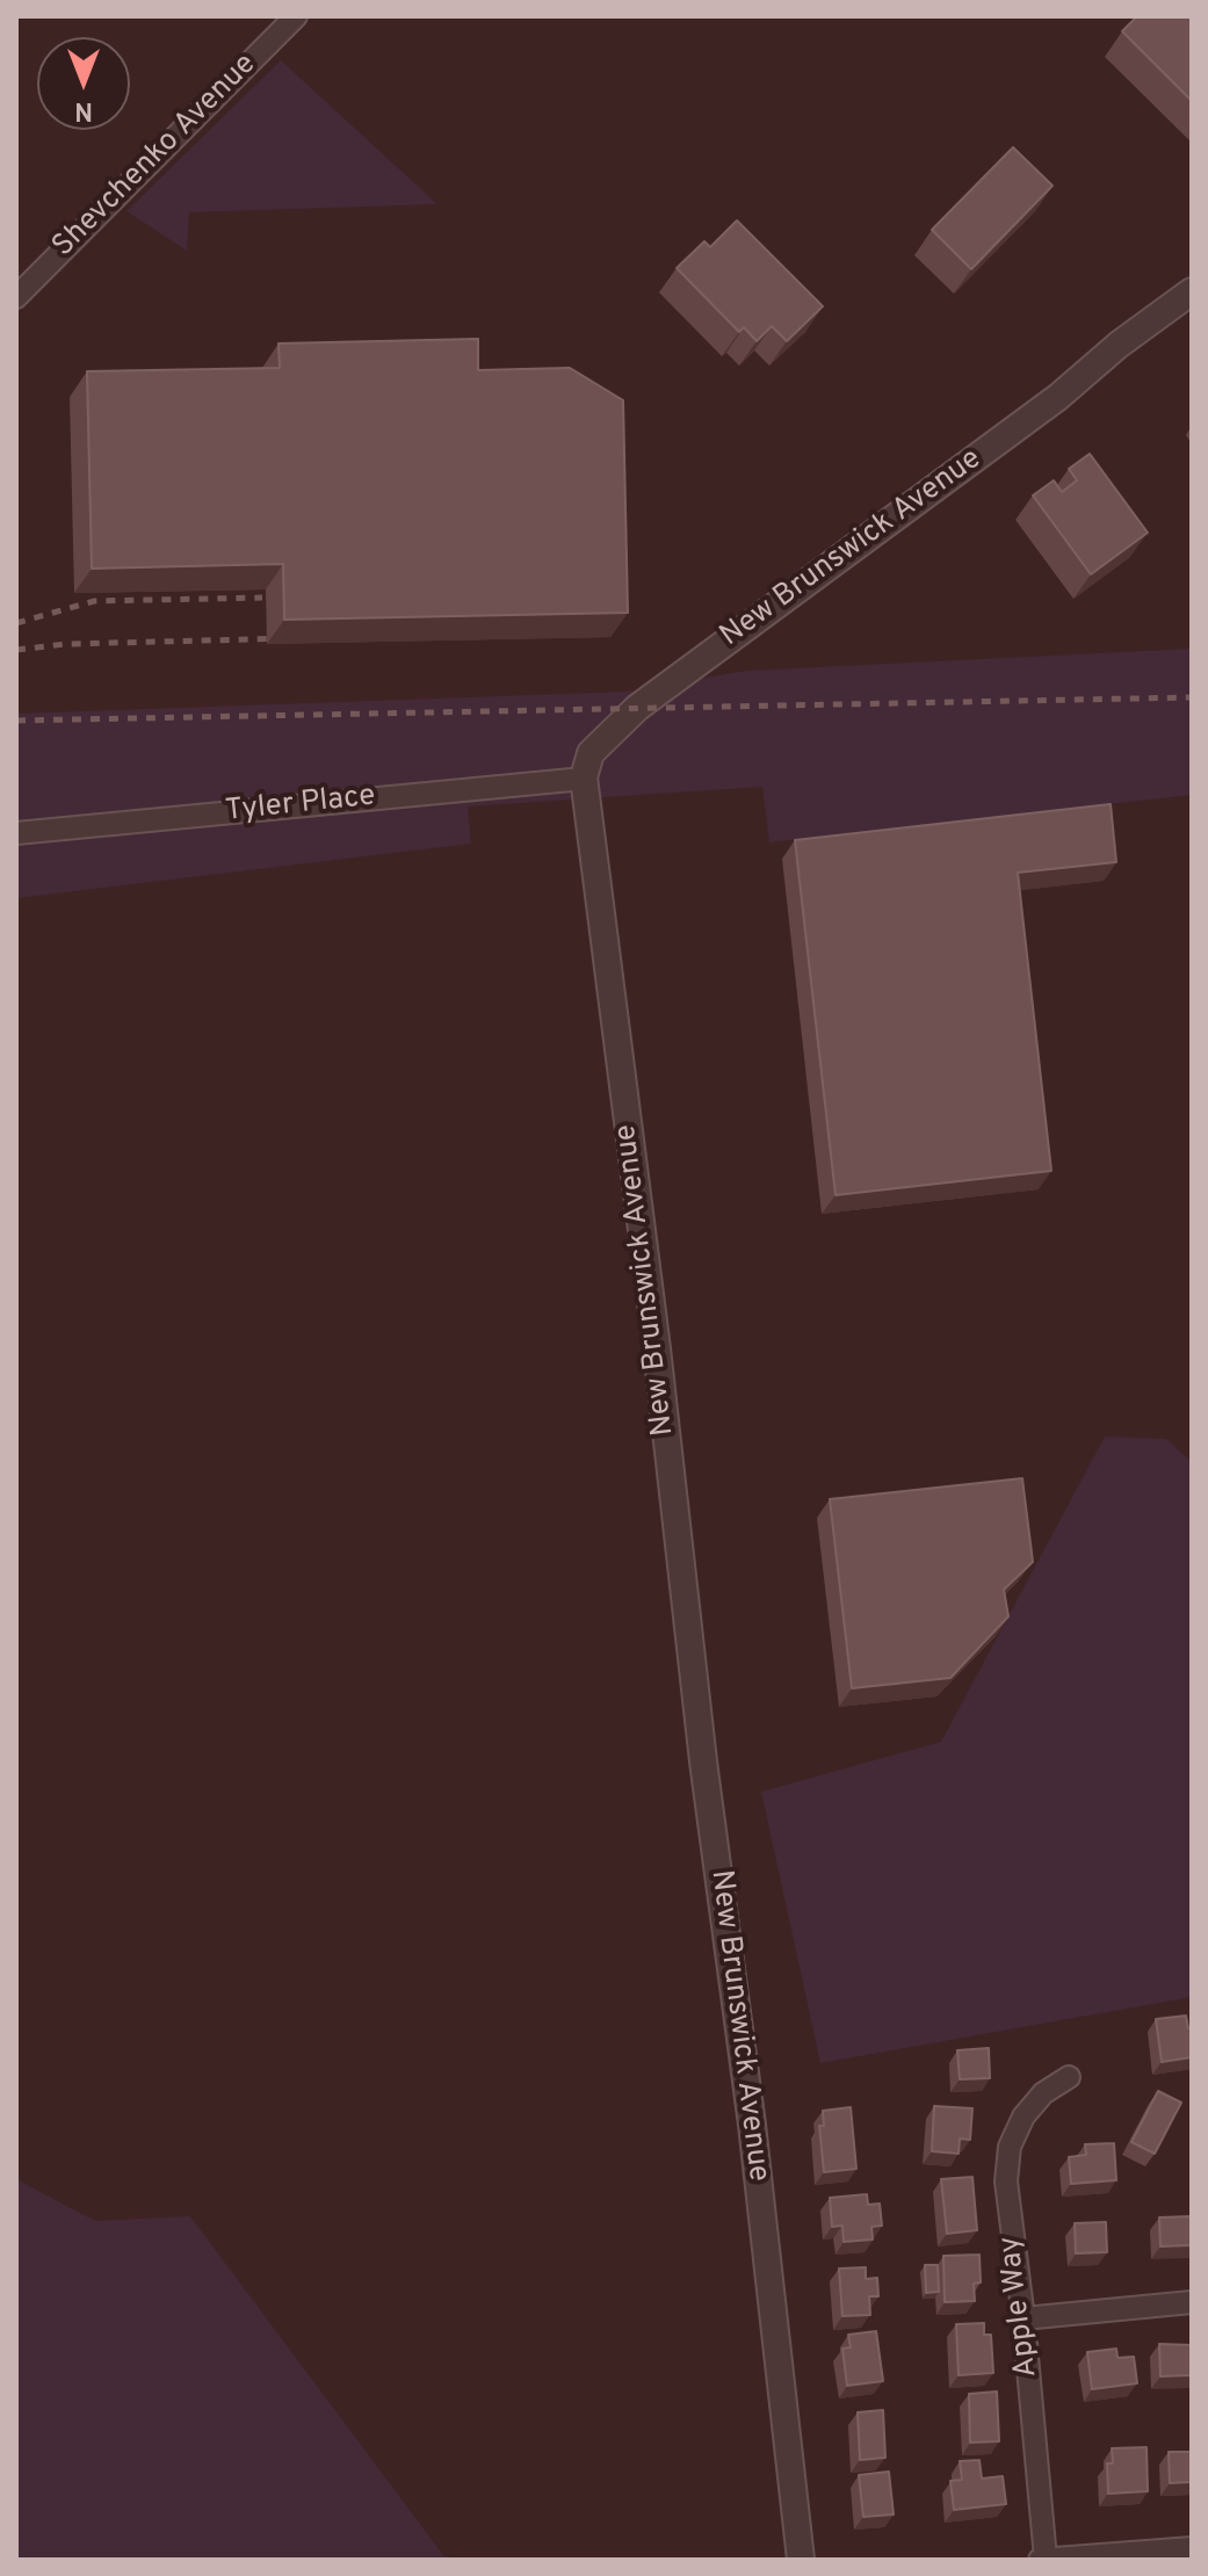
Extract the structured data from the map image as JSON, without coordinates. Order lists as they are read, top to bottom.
{
  "streets": {
    "street": [
      "Shevchenko Avenue",
      "New Brunswick Avenue",
      "Tyler Place",
      "Apple Way"
    ]
  },
  "crossings": [
    ["New Brunswick Avenue", "Tyler Place"]
  ],
  "north": "bottom"
}
